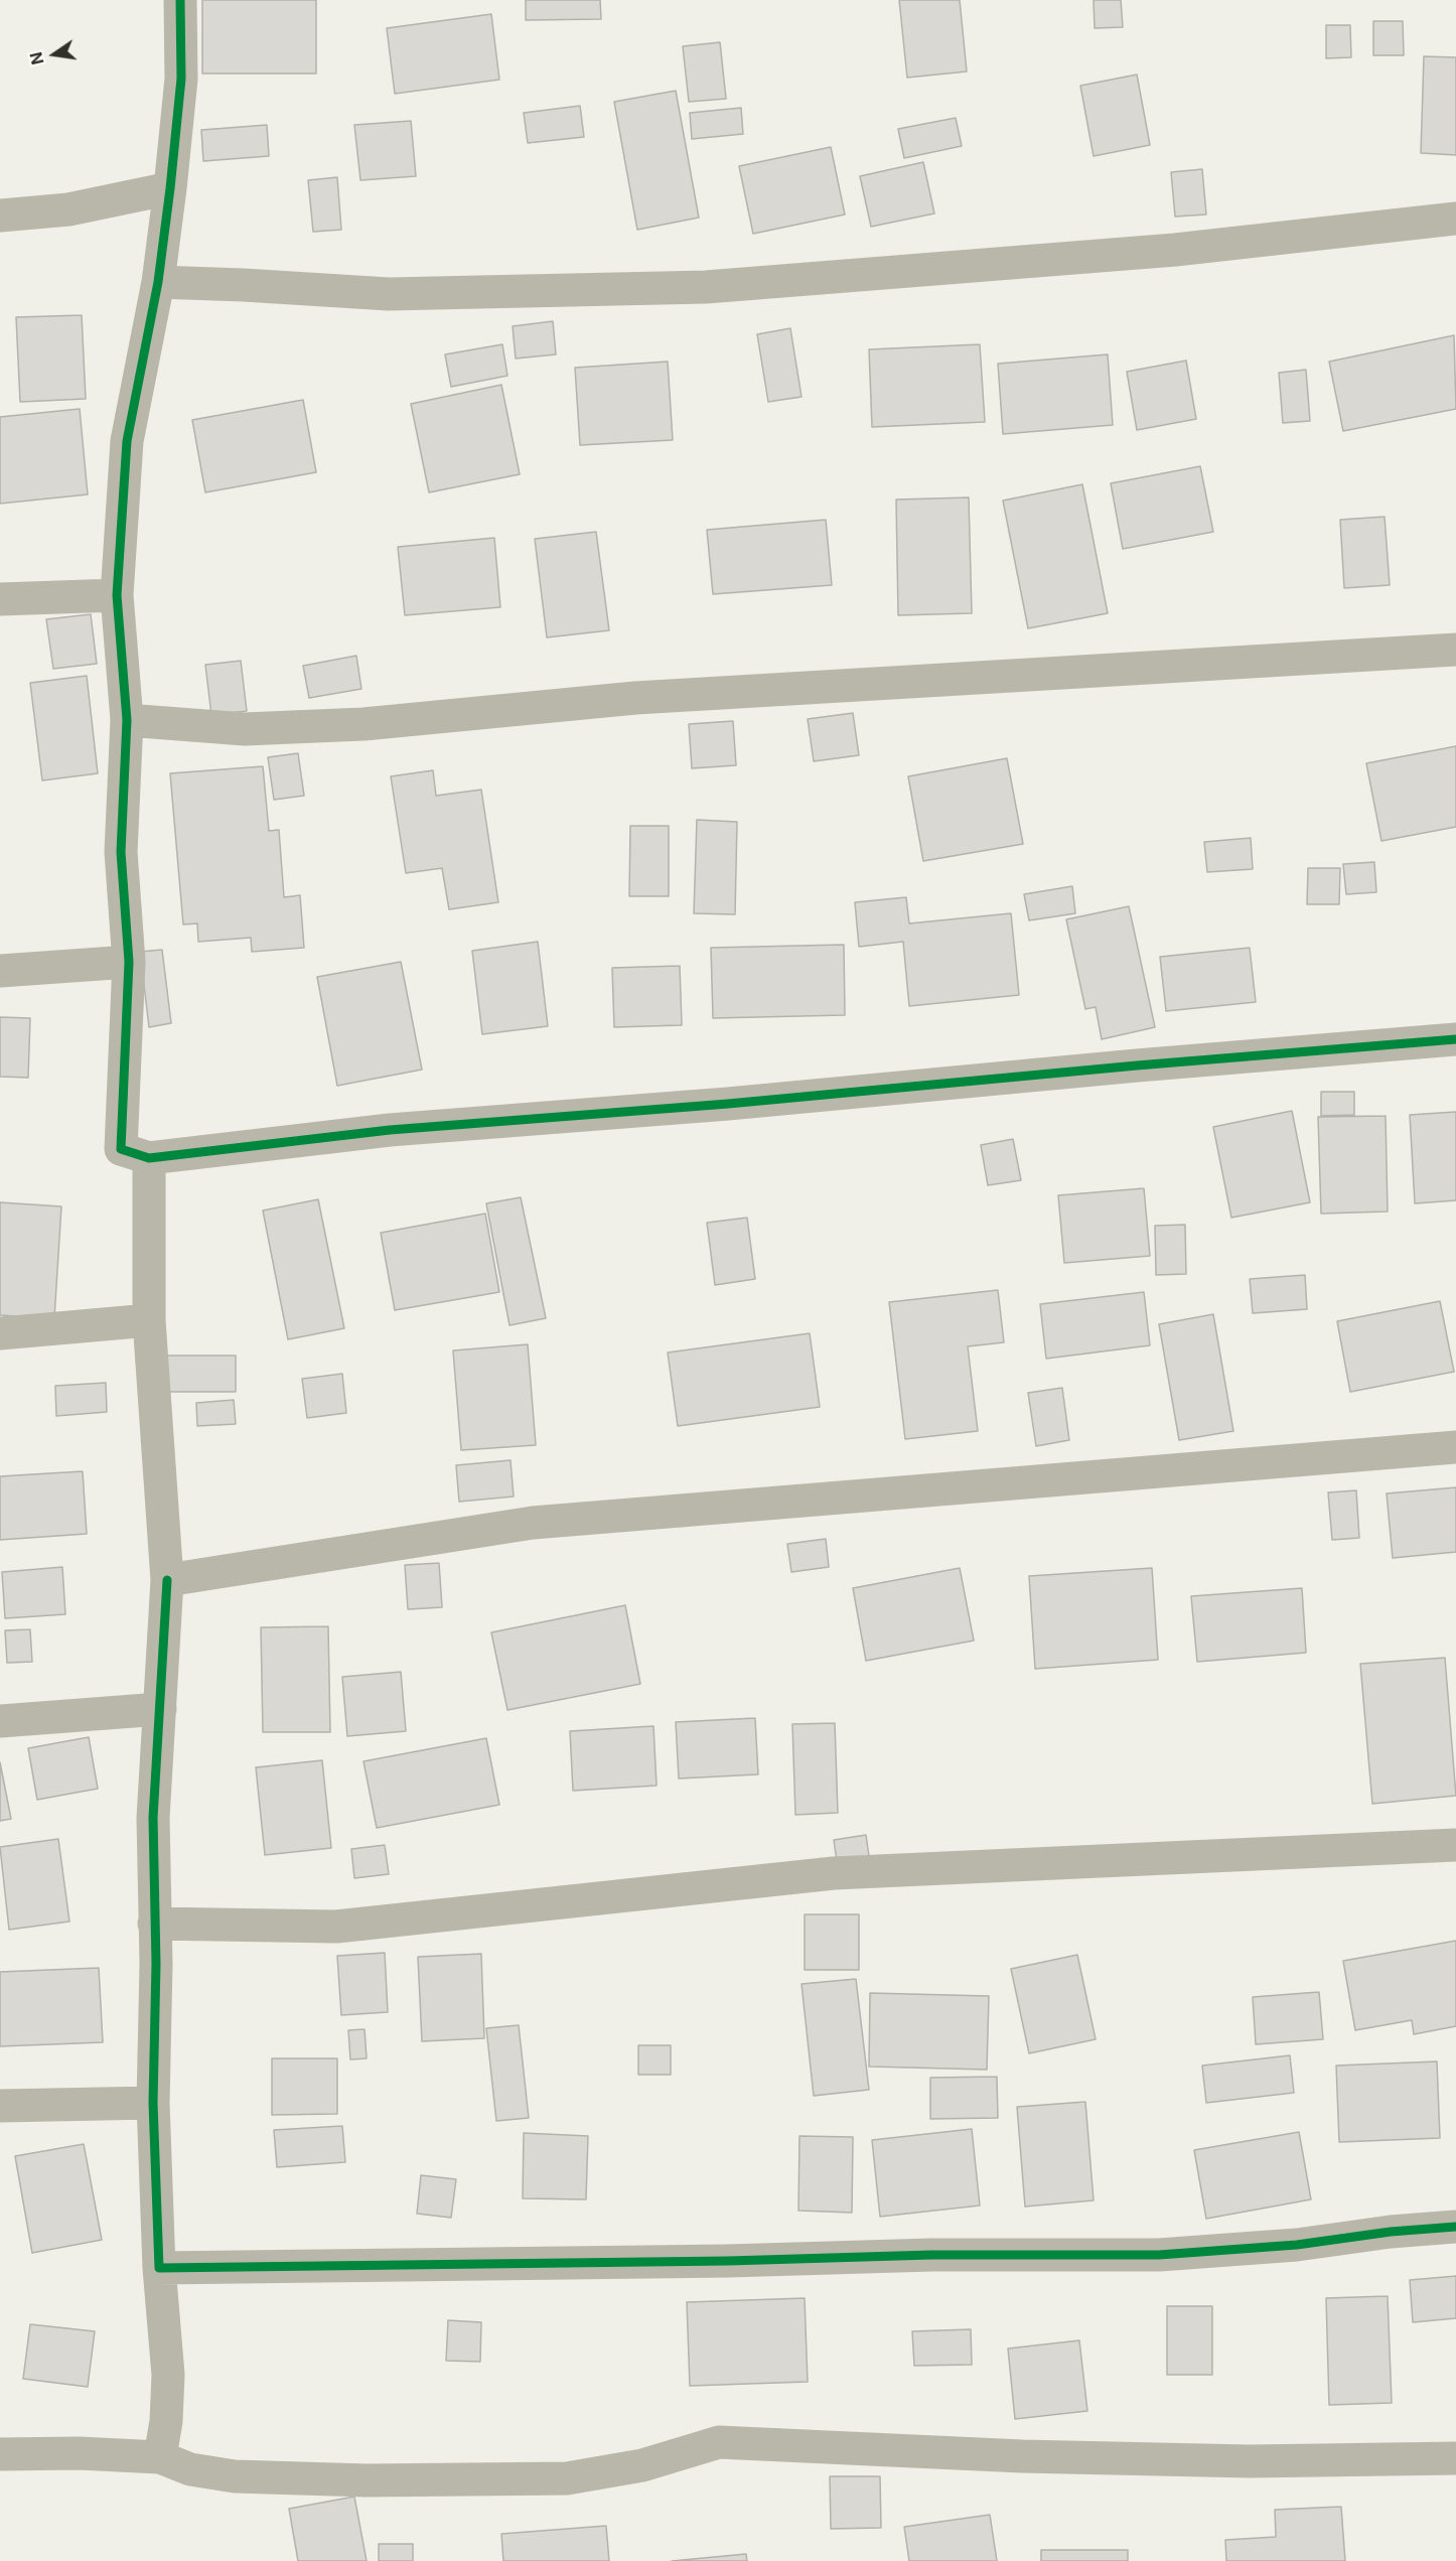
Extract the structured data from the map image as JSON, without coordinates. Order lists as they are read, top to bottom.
{
  "north": "left"
}
